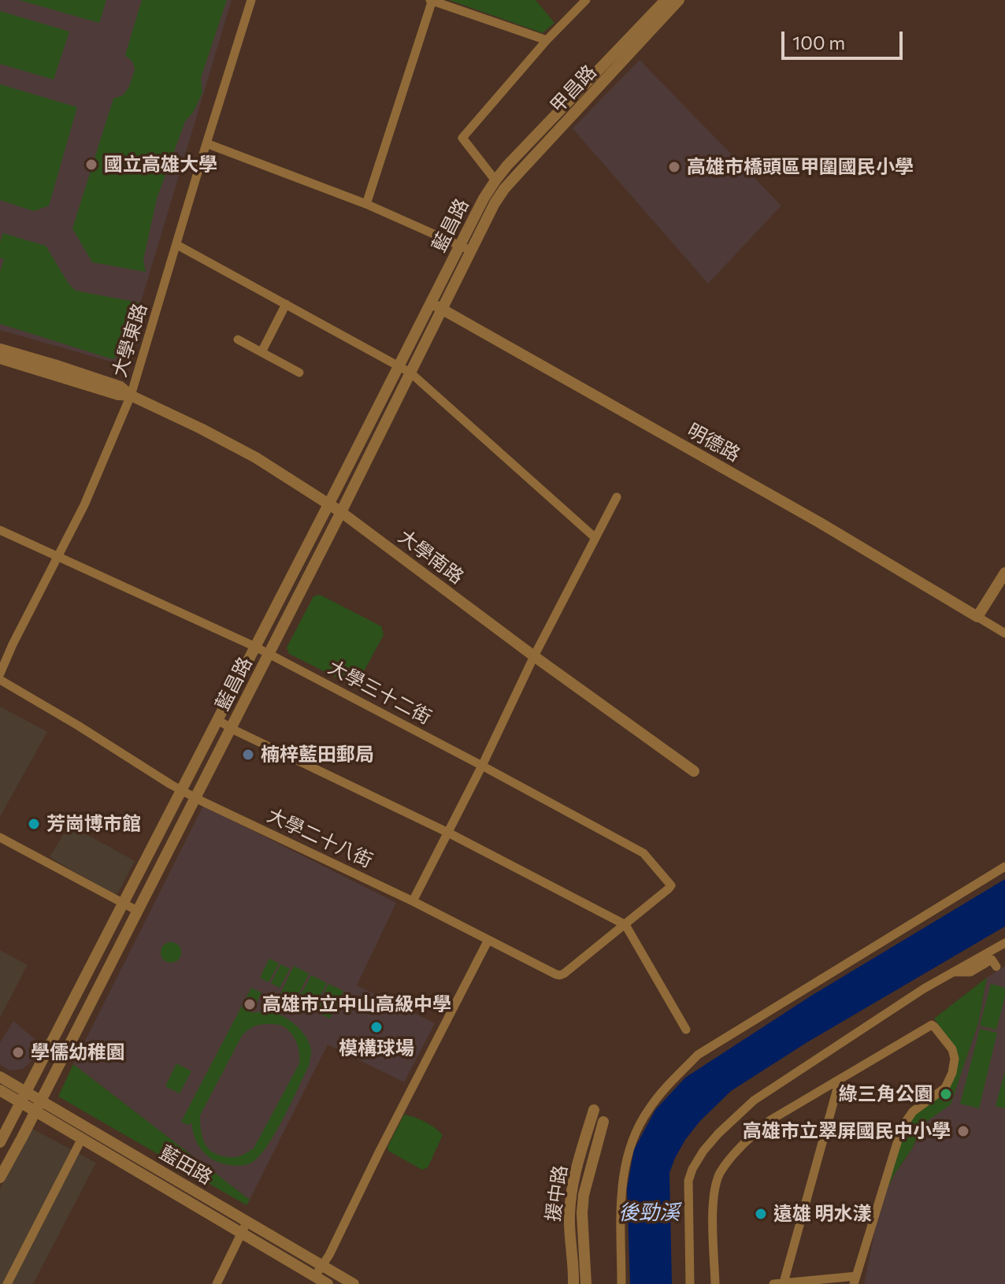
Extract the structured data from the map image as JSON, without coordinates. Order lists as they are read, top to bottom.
{
  "streets": {
    "street": [
      "甲昌路",
      "藍昌路",
      "大學東路",
      "明德路",
      "大學南路",
      "大學三十二街",
      "大學二十八街",
      "藍田路",
      "援中路"
    ]
  },
  "crossings": [
    ["甲昌路", "藍昌路"],
    ["藍昌路", "明德路"],
    ["藍昌路", "大學南路"],
    ["藍昌路", "大學三十二街"],
    ["藍昌路", "大學二十八街"],
    ["藍昌路", "藍田路"],
    ["大學東路", "大學南路"],
    ["大學東路", "大學三十二街"],
    ["大學三十二街", "大學二十八街"]
  ],
  "water": ["後勁溪"],
  "places": [
    "國立高雄大學",
    "高雄市橋頭區甲圍國民小學",
    "楠梓藍田郵局",
    "芳崗博市館",
    "高雄市立中山高級中學",
    "模構球場",
    "學儒幼稚園",
    "綠三角公園",
    "高雄市立翠屏國民中小學",
    "遠雄 明水漾"
  ],
  "scale_bar": "100 m"
}
